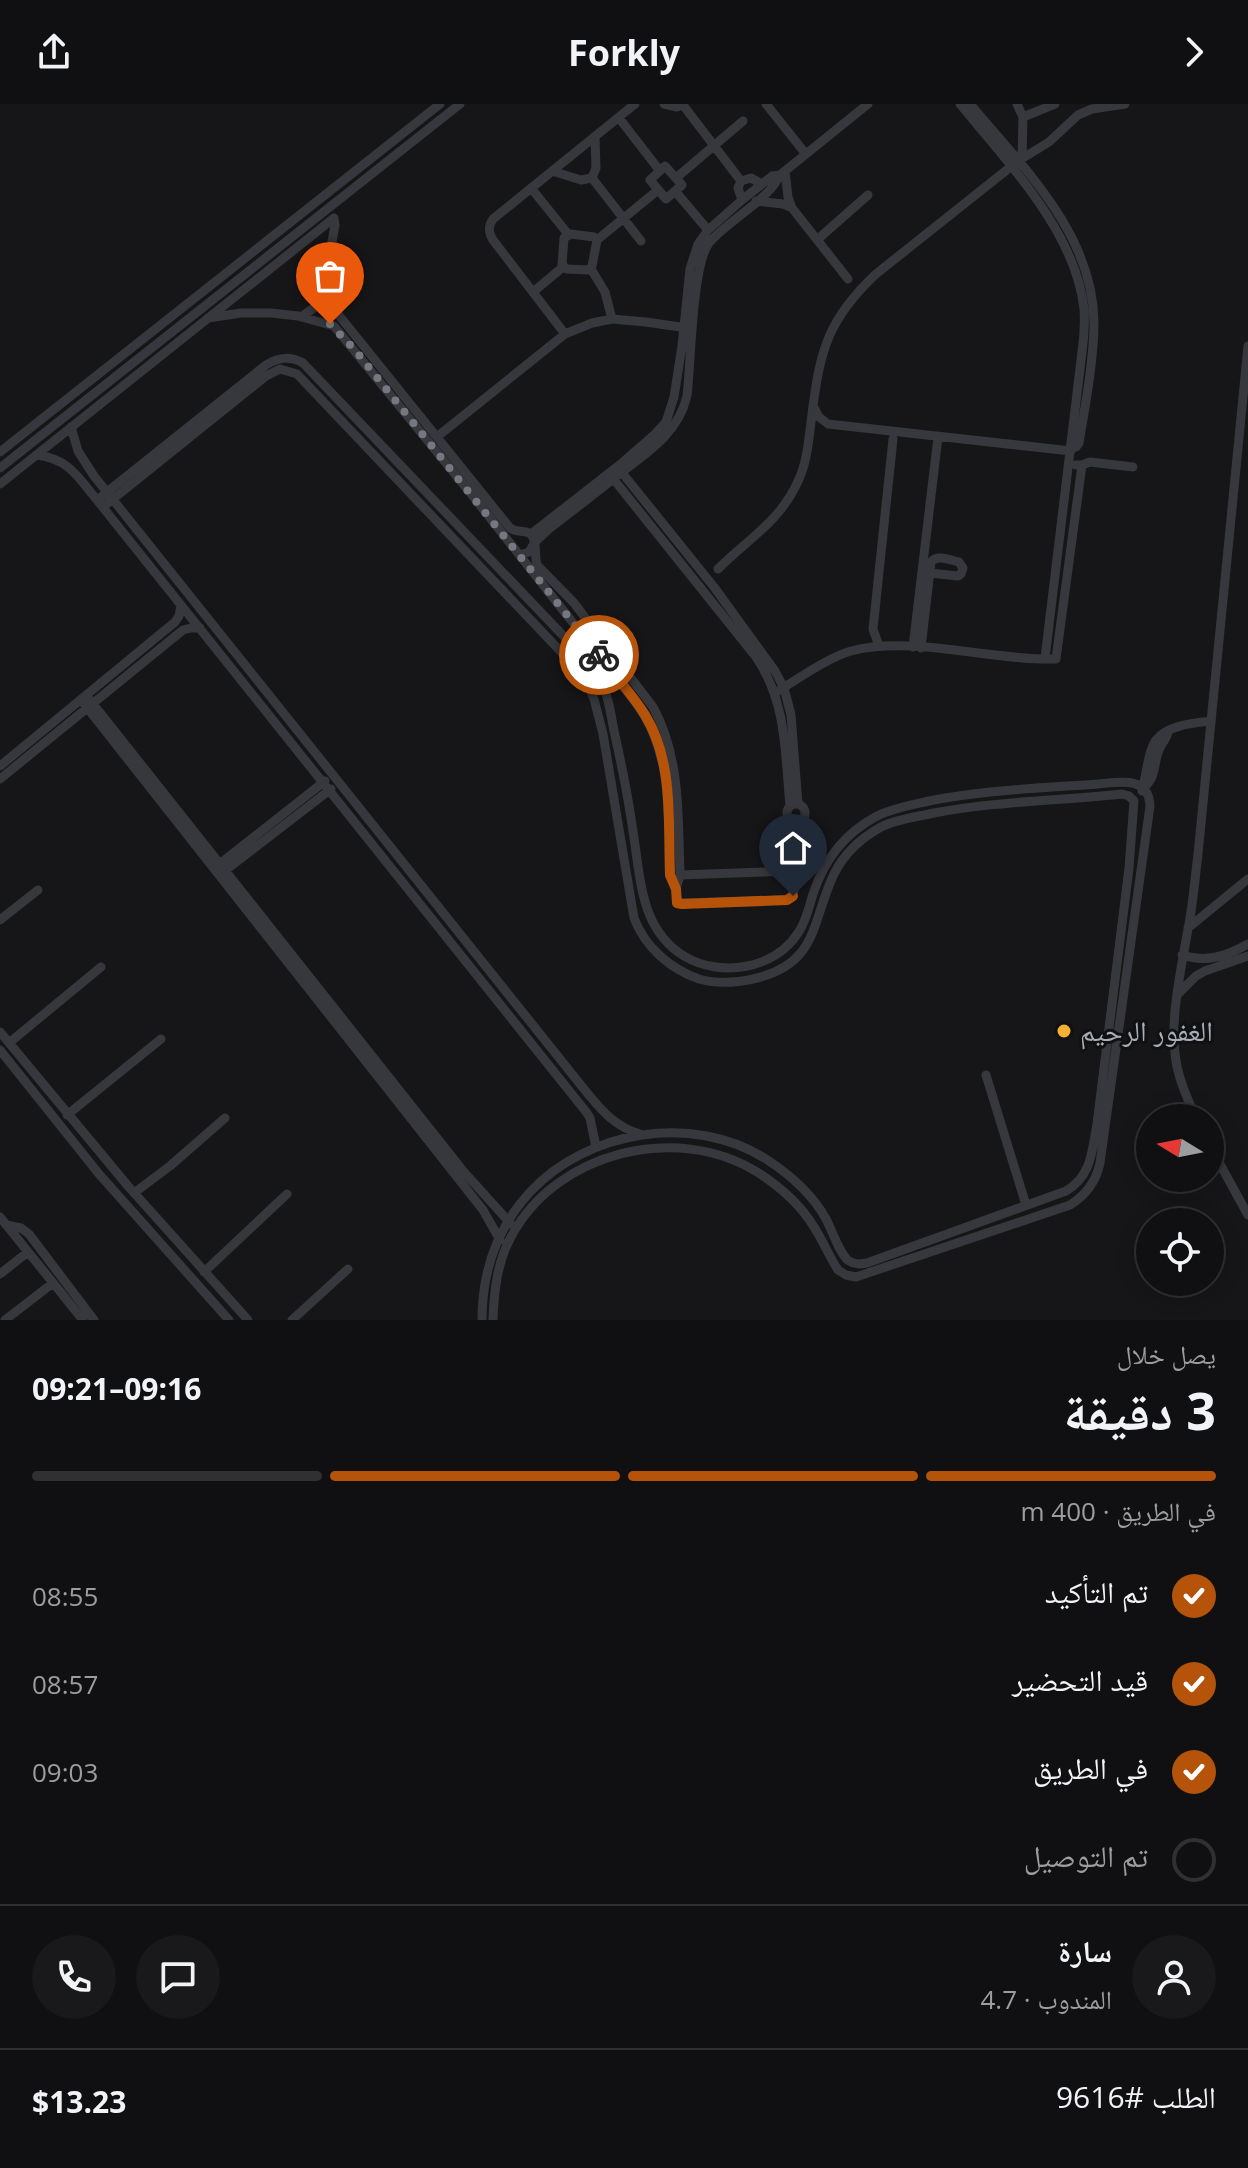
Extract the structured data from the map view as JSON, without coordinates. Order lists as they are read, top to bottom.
{
  "places": ["الغفور الرحيم"],
  "north": "left",
  "page": {
    "header": "Forkly",
    "heading": ["3 دقيقة", "يصل خلال", "09:16–09:21"],
    "panel": [
      "سارة",
      "المندوب · 4.7",
      "الطلب #9616",
      "$13.23"
    ],
    "bar": "في الطريق · 400 m",
    "list": [
      ["تم التأكيد", "08:55"],
      ["قيد التحضير", "08:57"],
      ["في الطريق", "09:03"],
      "تم التوصيل"
    ]
  }
}
